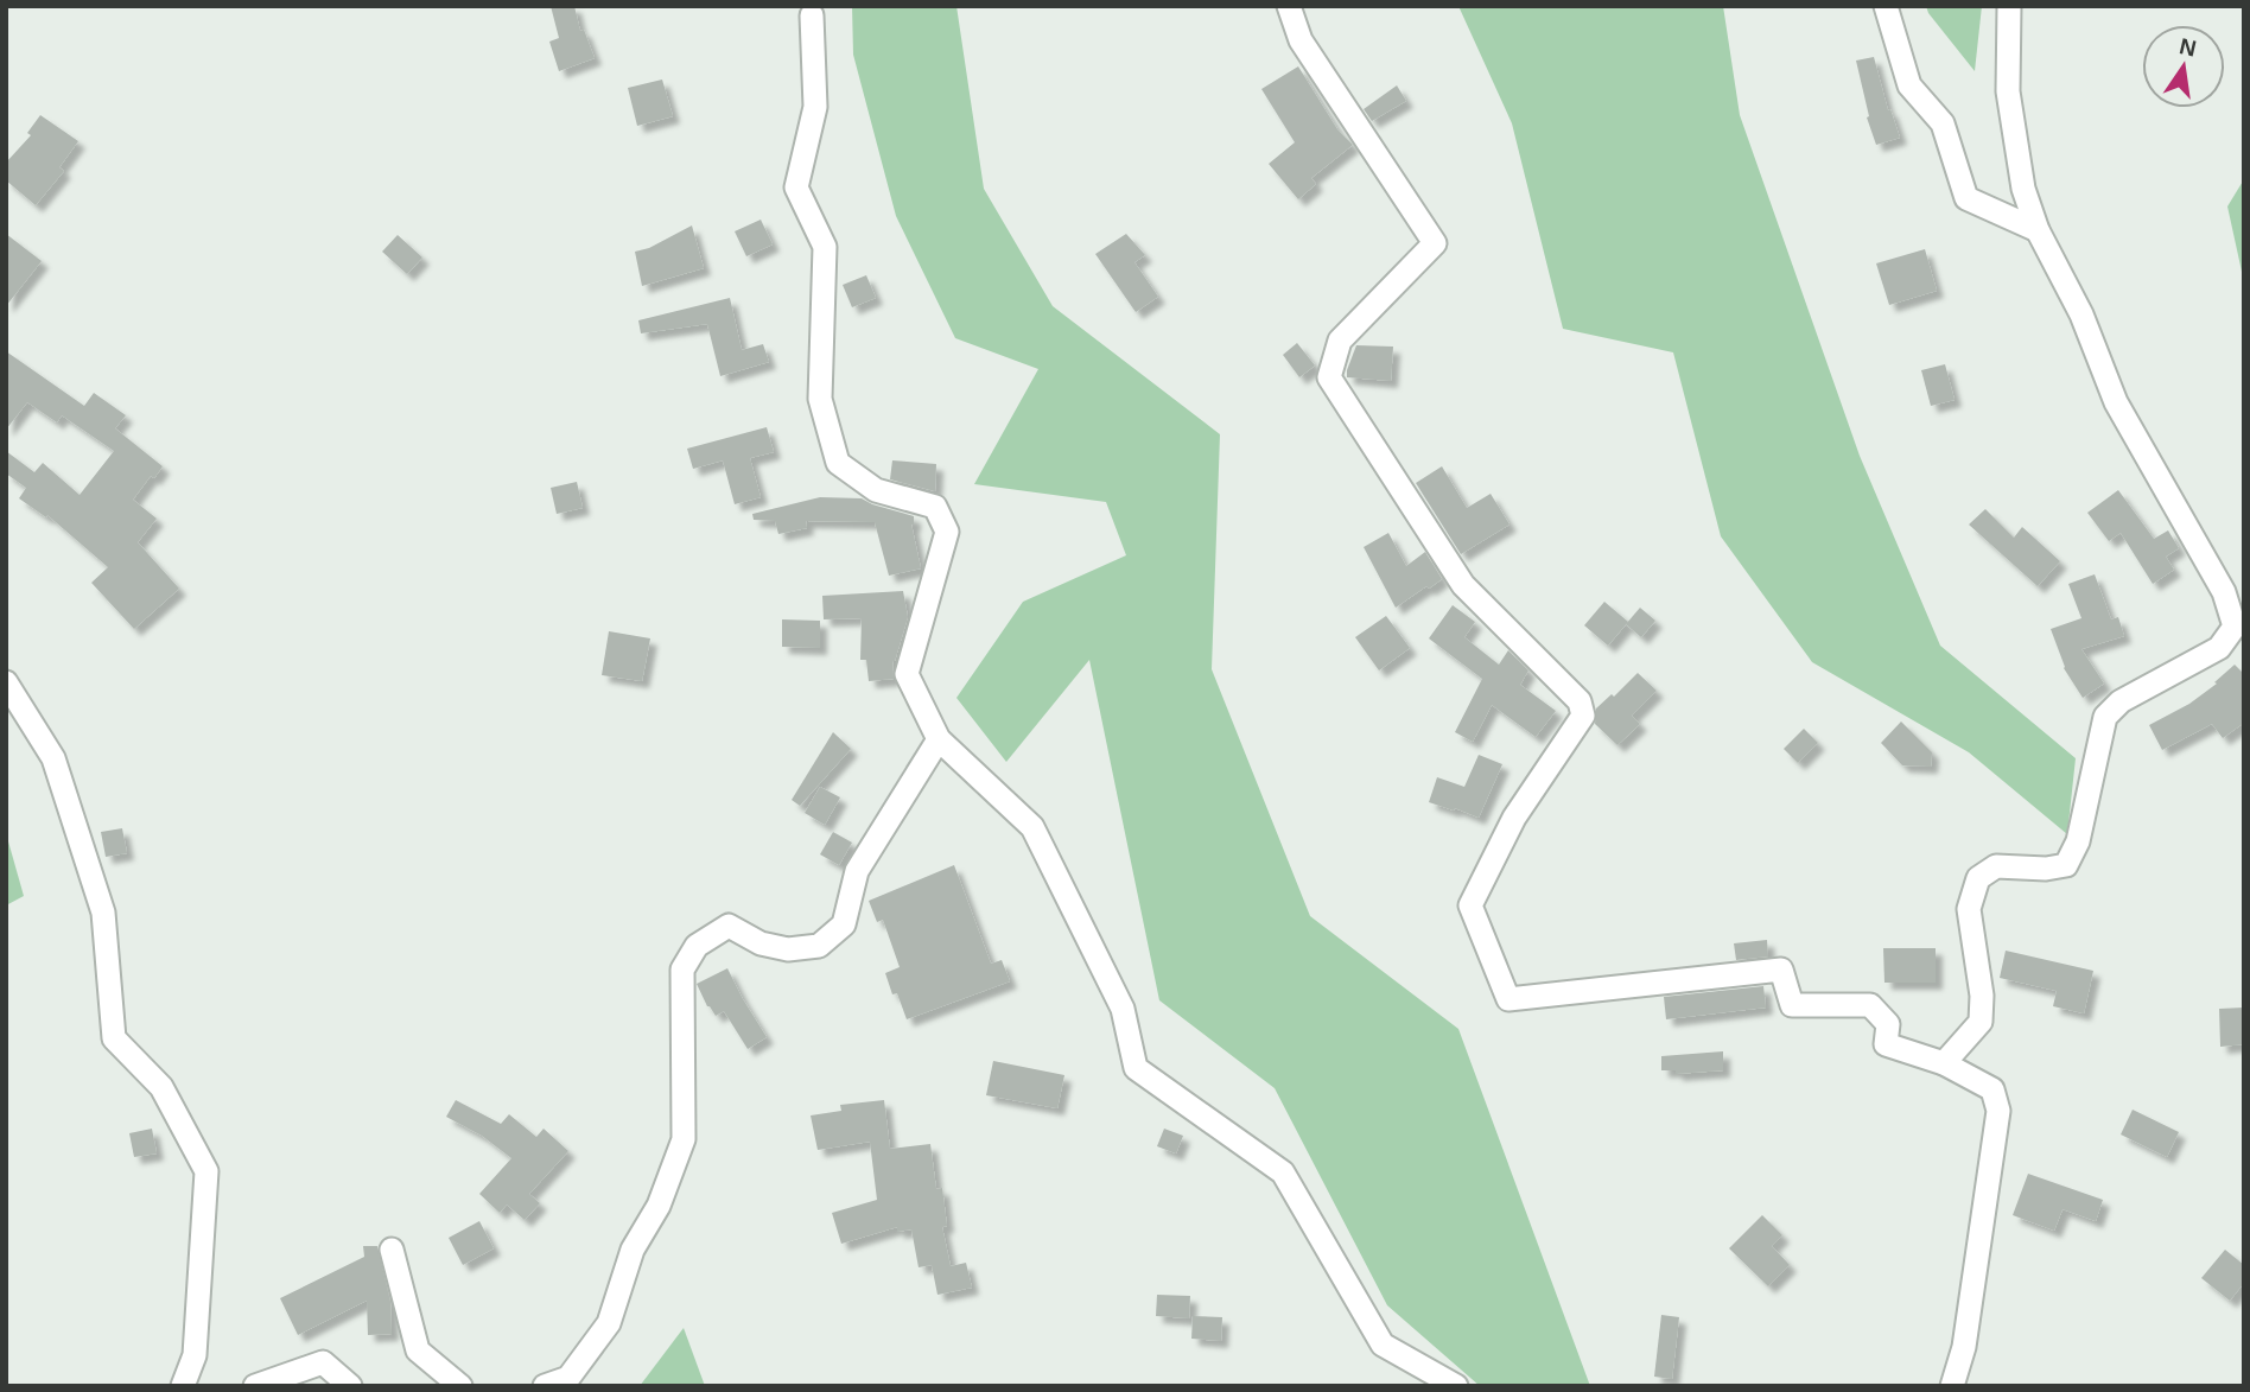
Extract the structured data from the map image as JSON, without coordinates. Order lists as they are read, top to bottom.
{
  "north": "top"
}
